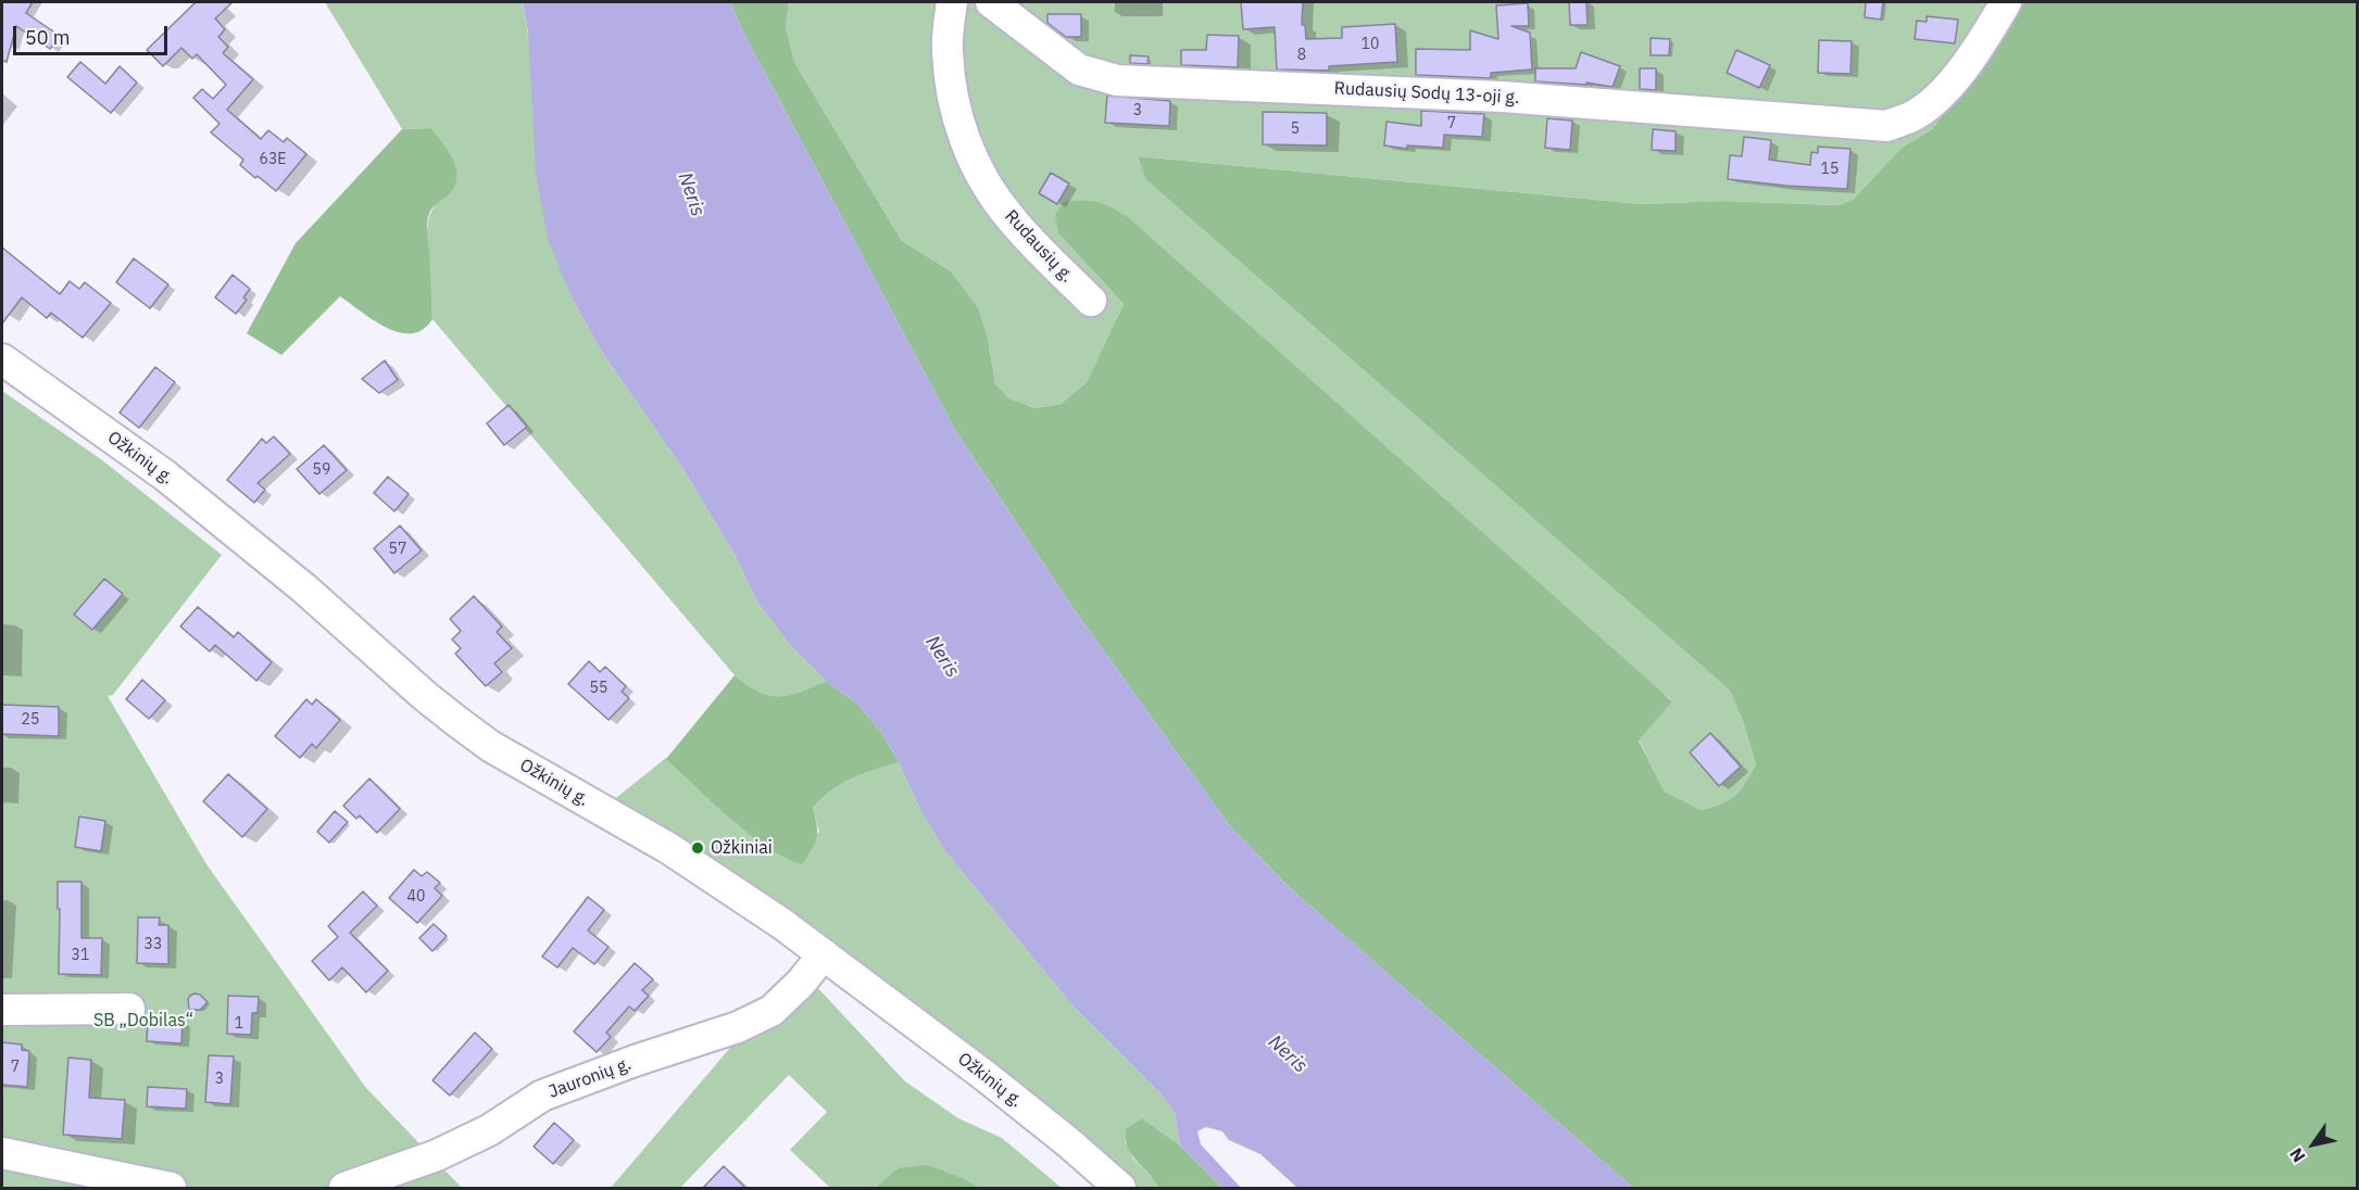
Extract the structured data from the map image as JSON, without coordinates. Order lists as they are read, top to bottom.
{
  "streets": {
    "street": [
      "Rudausių Sodų 13-oji g.",
      "Rudausių g.",
      "Ožkinių g.",
      "Jauronių g."
    ]
  },
  "crossings": [
    ["Ožkinių g.", "Jauronių g."]
  ],
  "water": ["Neris"],
  "parks": ["SB „Dobilas“"],
  "places": ["Ožkiniai"],
  "house_numbers": [
    "10",
    "8",
    "3",
    "7",
    "5",
    "63E",
    "15",
    "59",
    "57",
    "55",
    "25",
    "40",
    "33",
    "31",
    "1",
    "7",
    "3"
  ],
  "scale_bar": "50 m",
  "north": "bottom left"
}
